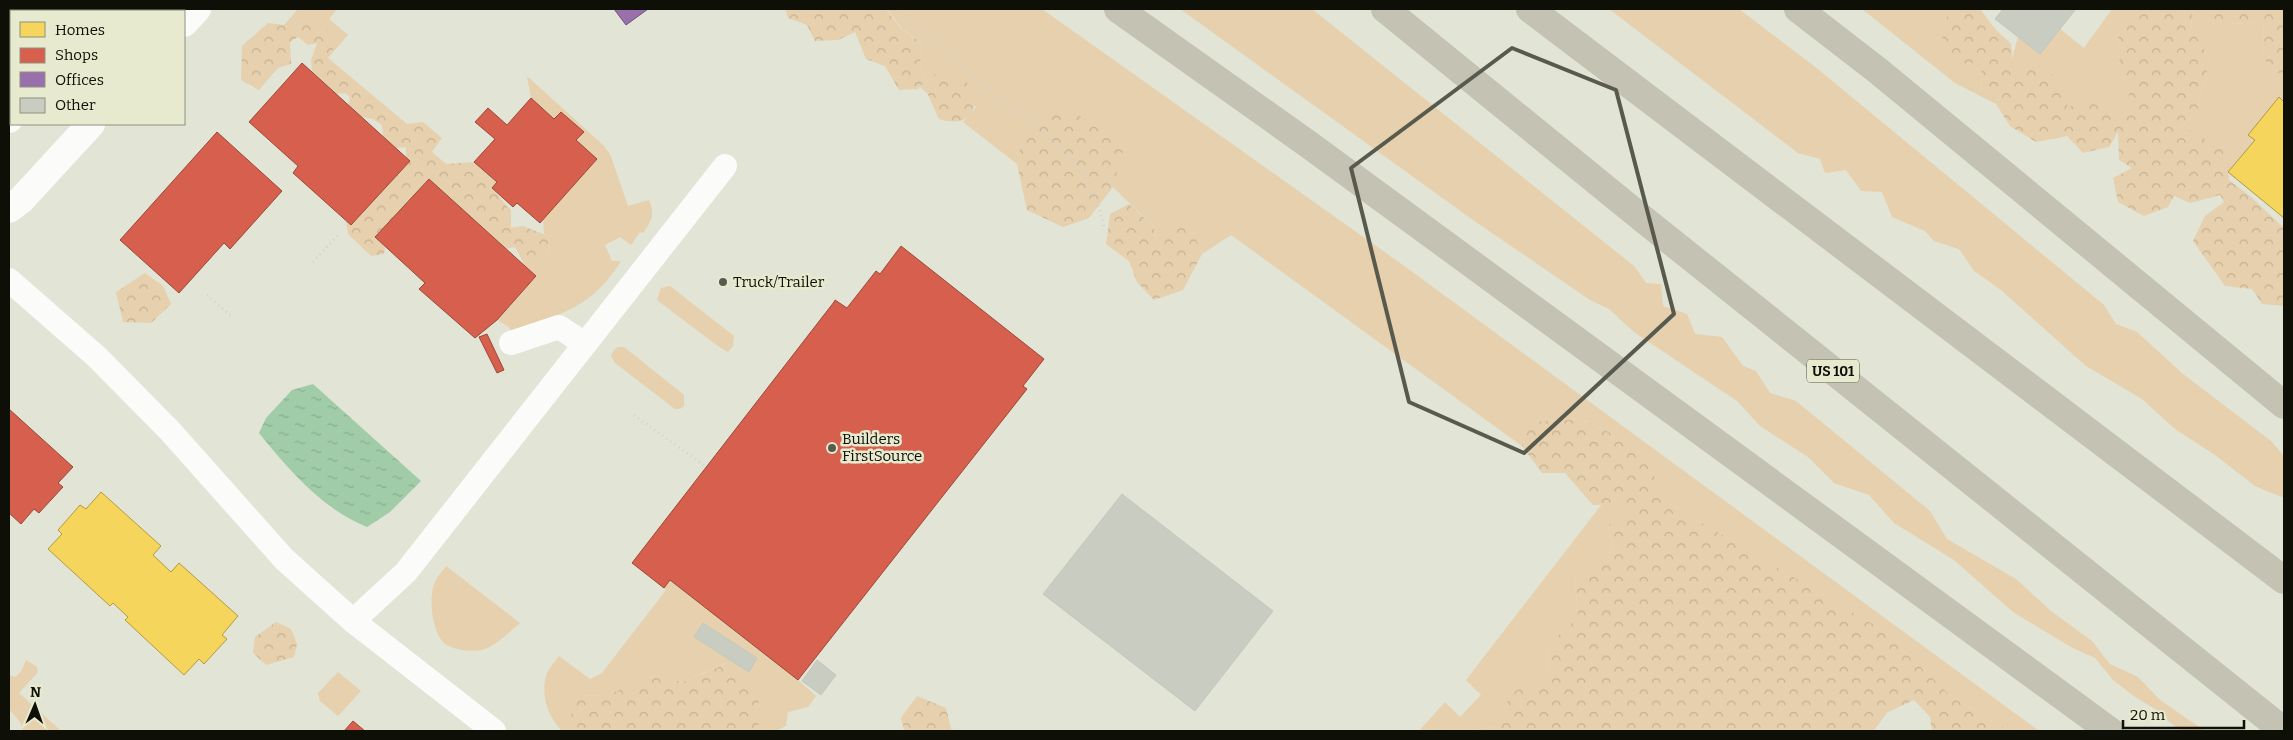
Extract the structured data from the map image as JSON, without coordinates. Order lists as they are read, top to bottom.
{
  "streets": {
    "highway": ["US 101"]
  },
  "places": ["Truck/Trailer", "Builders FirstSource"],
  "legend": [
    "Homes",
    "Shops",
    "Offices",
    "Other"
  ],
  "scale_bar": "20 m",
  "north": "top"
}
